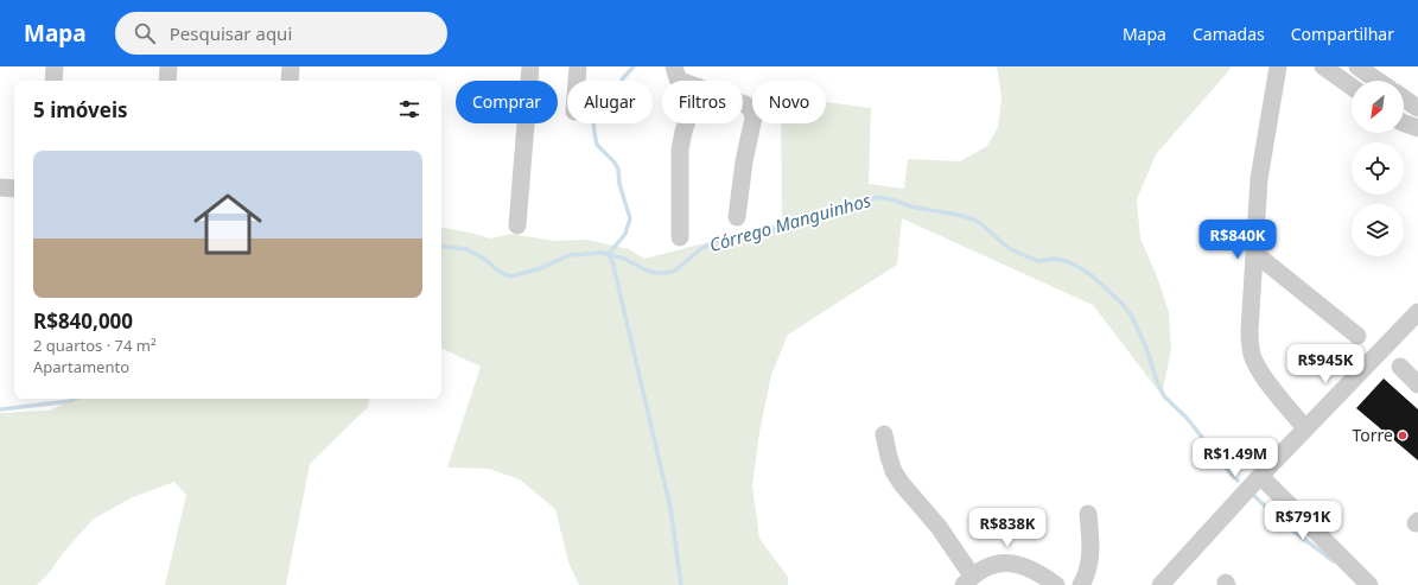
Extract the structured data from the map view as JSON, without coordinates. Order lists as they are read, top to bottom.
{
  "water": ["Córrego Manguinhos"],
  "places": ["Torre"],
  "north": "bottom left",
  "page": {
    "header": "Mapa",
    "search": "Pesquisar aqui",
    "nav": ["Mapa", "Camadas", "Compartilhar"],
    "chip": [
      "Comprar",
      "Alugar",
      "Filtros",
      "Novo"
    ],
    "heading": "5 imóveis",
    "list": [
      {
        "name": "R$840,000",
        "note": "2 quartos · 74 m² · Apartamento"
      }
    ],
    "price": [
      "R$840K",
      "R$945K",
      "R$1.49M",
      "R$791K",
      "R$838K"
    ]
  }
}
